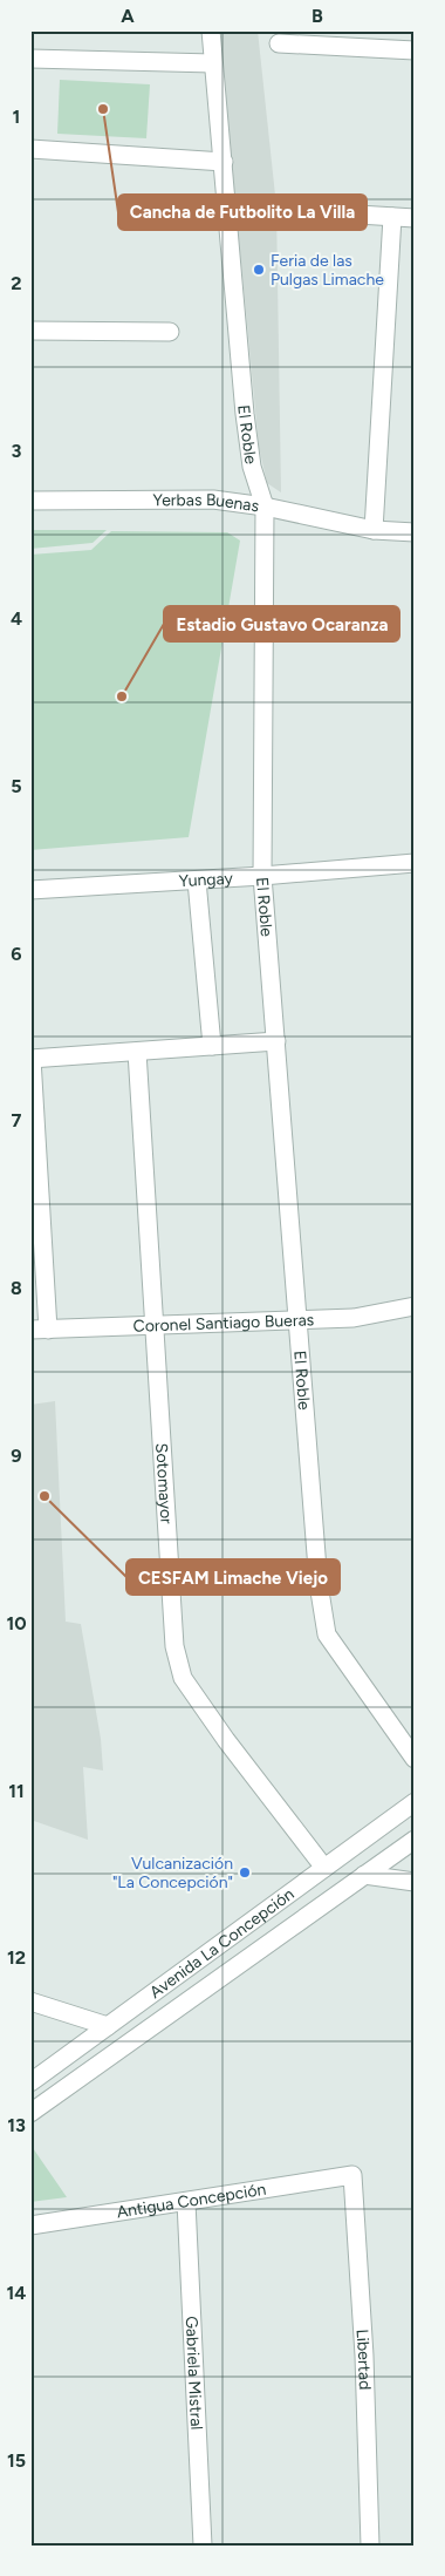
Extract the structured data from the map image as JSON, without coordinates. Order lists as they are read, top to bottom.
{
  "streets": {
    "street": [
      "El Roble",
      "Yerbas Buenas",
      "Yungay",
      "Coronel Santiago Bueras",
      "Sotomayor",
      "Avenida La Concepción",
      "Antigua Concepción",
      "Libertad",
      "Gabriela Mistral"
    ]
  },
  "crossings": [
    ["El Roble", "Yerbas Buenas"],
    ["El Roble", "Yungay"],
    ["El Roble", "Coronel Santiago Bueras"],
    ["Coronel Santiago Bueras", "Sotomayor"],
    ["Sotomayor", "Avenida La Concepción"],
    ["Antigua Concepción", "Libertad"],
    ["Antigua Concepción", "Gabriela Mistral"]
  ],
  "places": [
    "Cancha de Futbolito La Villa",
    "Feria de las Pulgas Limache",
    "Estadio Gustavo Ocaranza",
    "CESFAM Limache Viejo",
    "Vulcanización \"La Concepción\""
  ],
  "grid": {
    "columns": ["A", "B"],
    "rows": [
      "1",
      "2",
      "3",
      "4",
      "5",
      "6",
      "7",
      "8",
      "9",
      "10",
      "11",
      "12",
      "13",
      "14",
      "15"
    ]
  }
}
